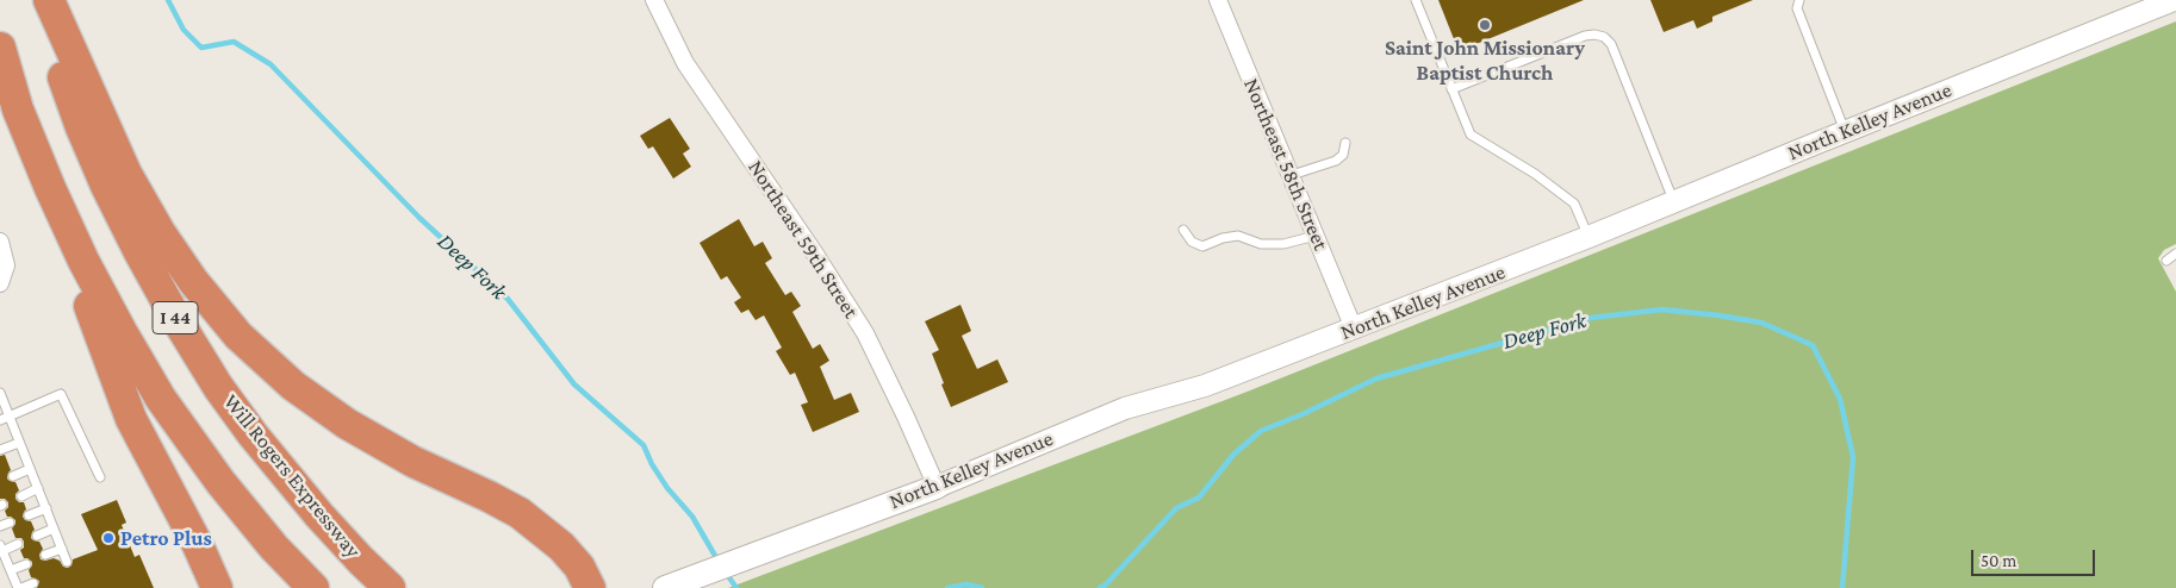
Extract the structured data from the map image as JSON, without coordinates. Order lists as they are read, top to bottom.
{
  "streets": {
    "highway": ["I 44", "Will Rogers Expressway"],
    "main road": ["North Kelley Avenue"],
    "street": ["Northeast 58th Street", "Northeast 59th Street"]
  },
  "crossings": [
    ["North Kelley Avenue", "Northeast 58th Street"],
    ["North Kelley Avenue", "Northeast 59th Street"]
  ],
  "water": ["Deep Fork"],
  "places": ["Saint John Missionary Baptist Church", "Petro Plus"],
  "scale_bar": "50 m"
}
